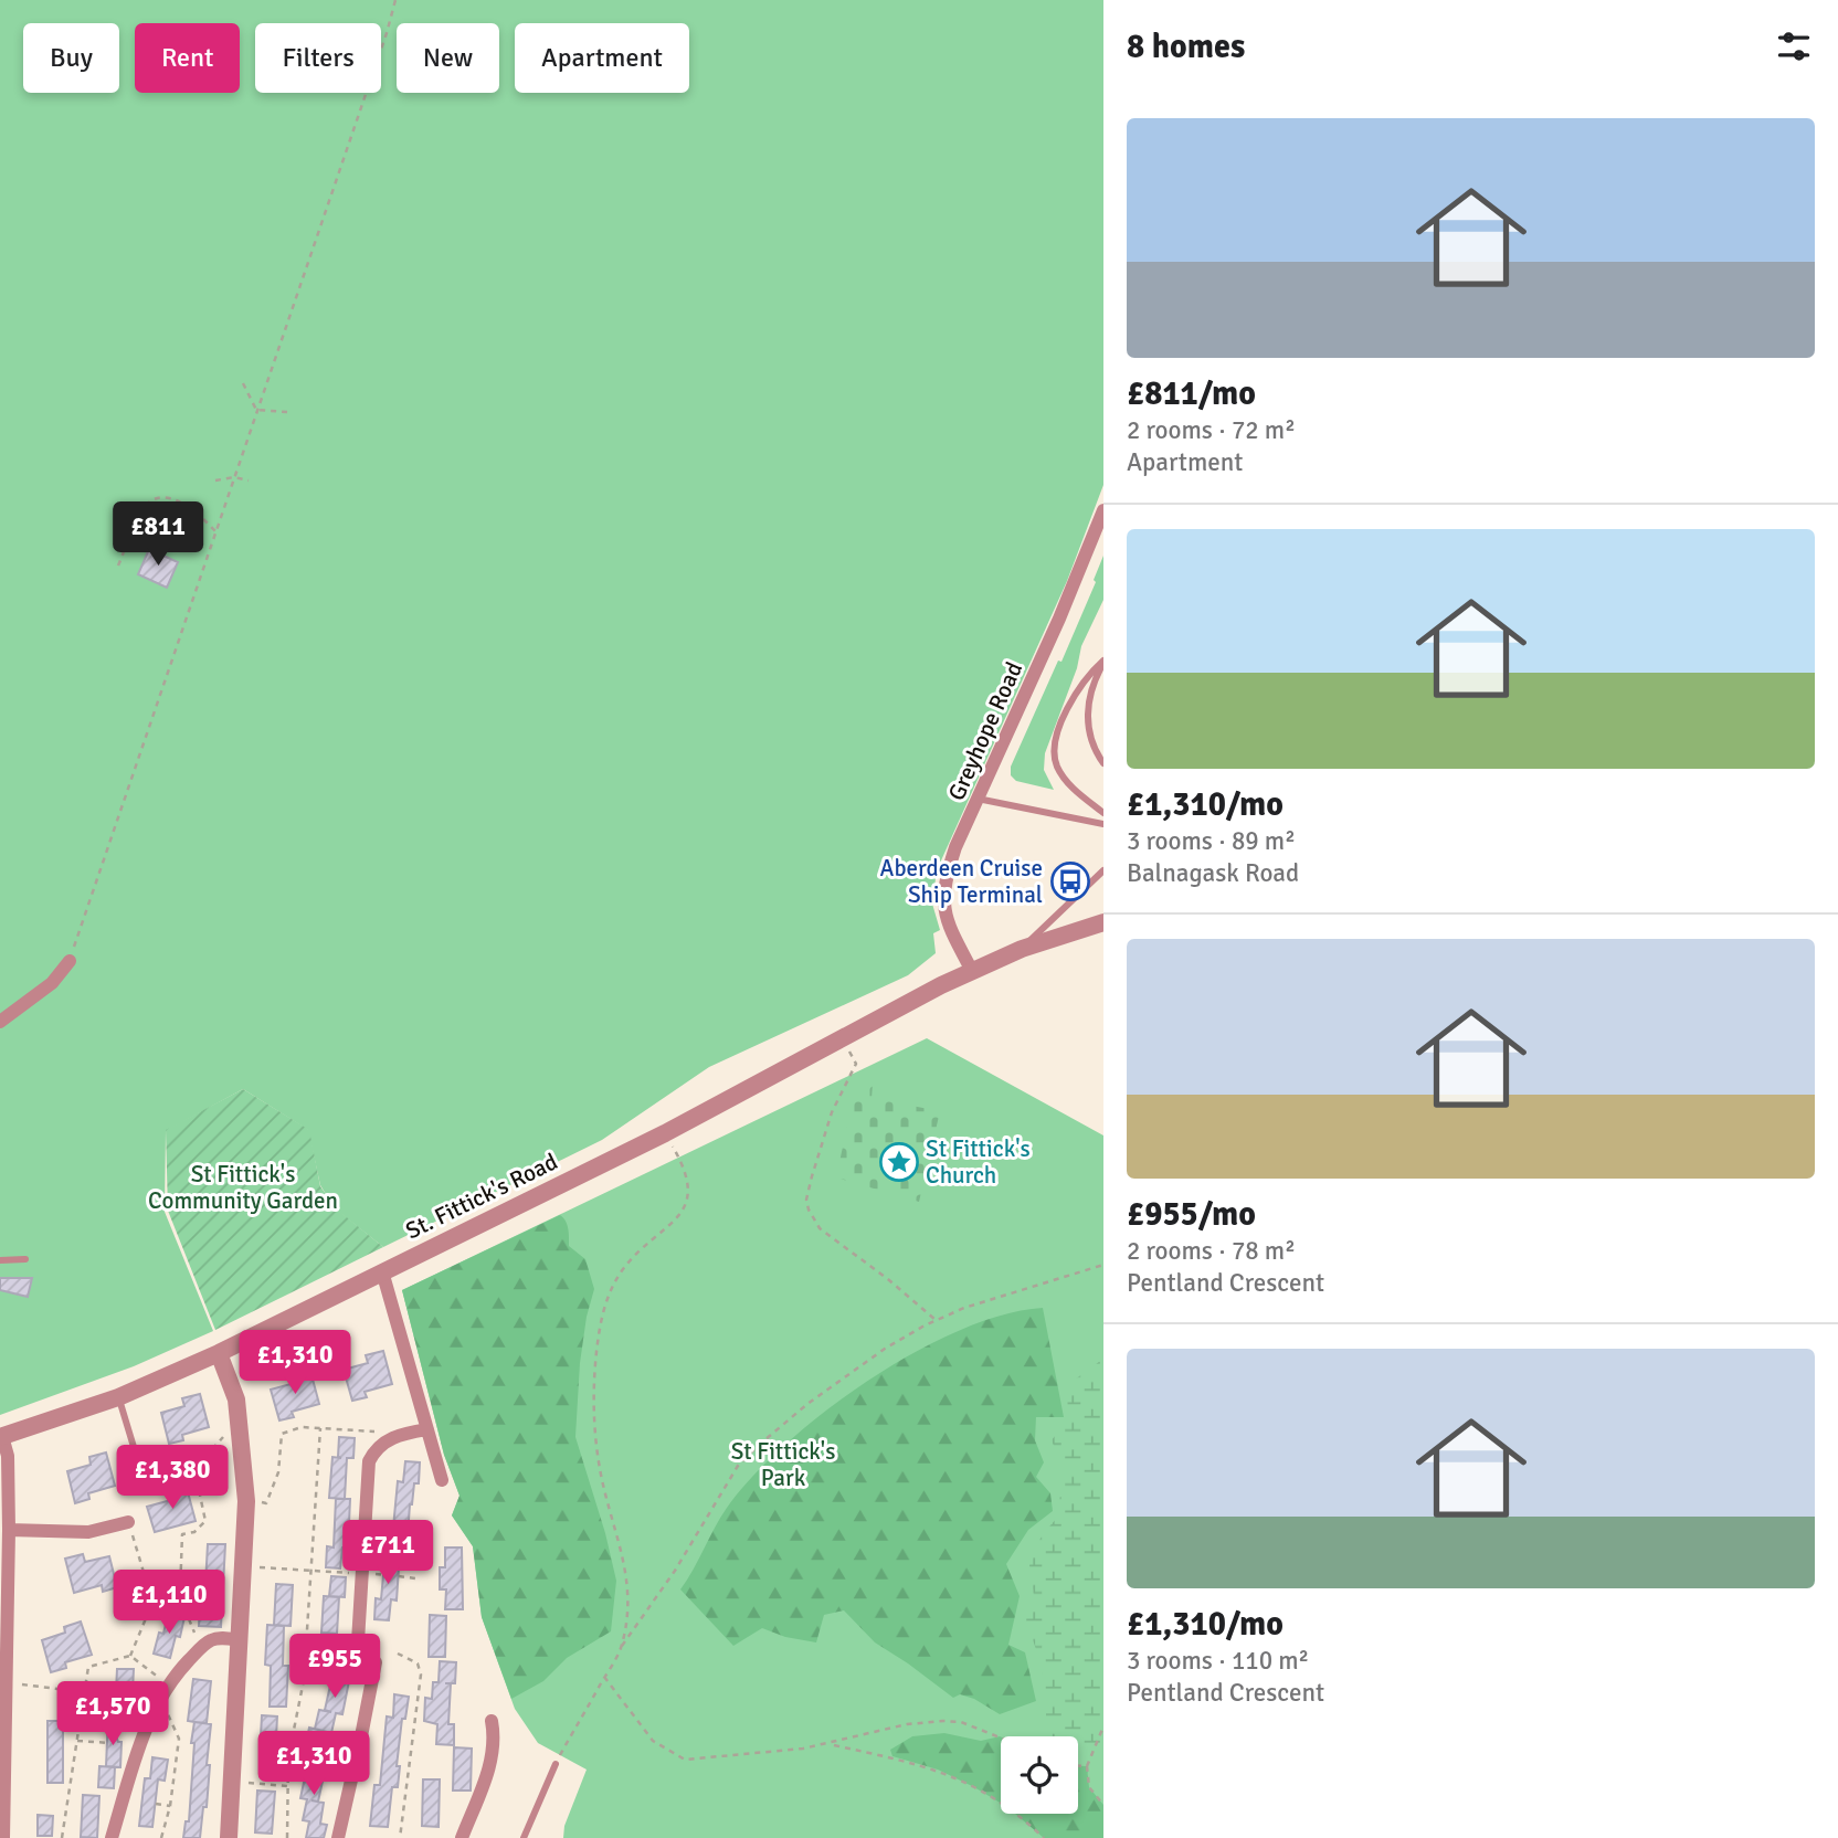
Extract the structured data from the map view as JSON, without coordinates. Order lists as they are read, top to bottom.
{
  "streets": {
    "street": ["Greyhope Road", "St. Fittick's Road"]
  },
  "crossings": [
    ["Greyhope Road", "St. Fittick's Road"]
  ],
  "parks": ["St Fittick's Community Garden", "St Fittick's Park"],
  "places": {
    "bus stop": ["Aberdeen Cruise Ship Terminal"],
    "place": ["St Fittick's Church"]
  },
  "page": {
    "heading": "8 homes",
    "chip": [
      "Buy",
      "Rent",
      "Filters",
      "New",
      "Apartment"
    ],
    "list": [
      {
        "name": "£811/mo",
        "note": "2 rooms · 72 m² · Apartment"
      },
      {
        "name": "£1,310/mo",
        "note": "3 rooms · 89 m² · Balnagask Road"
      },
      {
        "name": "£955/mo",
        "note": "2 rooms · 78 m² · Pentland Crescent"
      },
      {
        "name": "£1,310/mo",
        "note": "3 rooms · 110 m² · Pentland Crescent"
      }
    ],
    "price": [
      "£811",
      "£1,310",
      "£1,380",
      "£711",
      "£1,110",
      "£955",
      "£1,570",
      "£1,310"
    ]
  }
}
